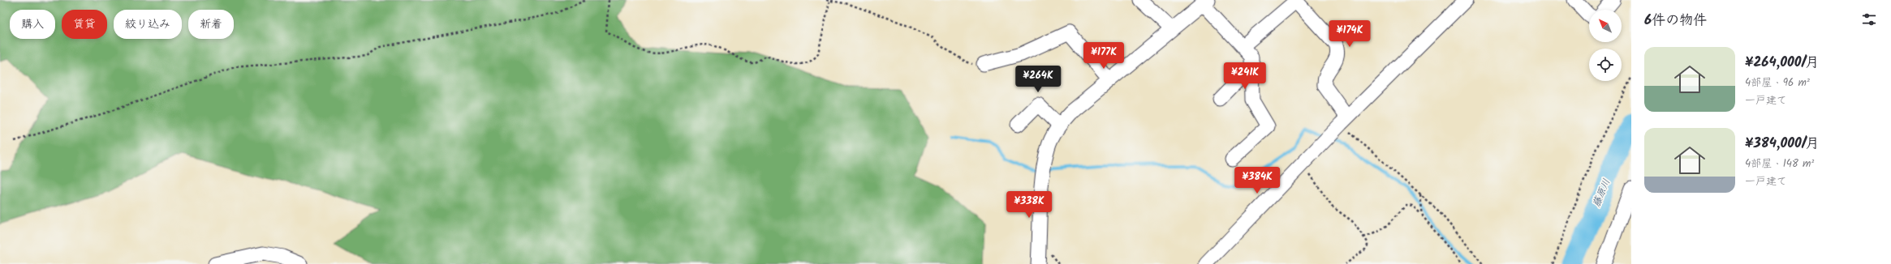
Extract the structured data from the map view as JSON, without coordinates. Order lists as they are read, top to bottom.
{
  "water": ["藤原川"],
  "north": "top left",
  "page": {
    "heading": "6件の物件",
    "chip": [
      "購入",
      "賃貸",
      "絞り込み",
      "新着"
    ],
    "price": [
      "¥174K",
      "¥177K",
      "¥241K",
      "¥264K",
      "¥384K",
      "¥338K"
    ],
    "list": [
      {
        "name": "¥264,000/月",
        "note": "4部屋 · 96 m² · 一戸建て"
      },
      {
        "name": "¥384,000/月",
        "note": "4部屋 · 148 m² · 一戸建て"
      }
    ]
  }
}
